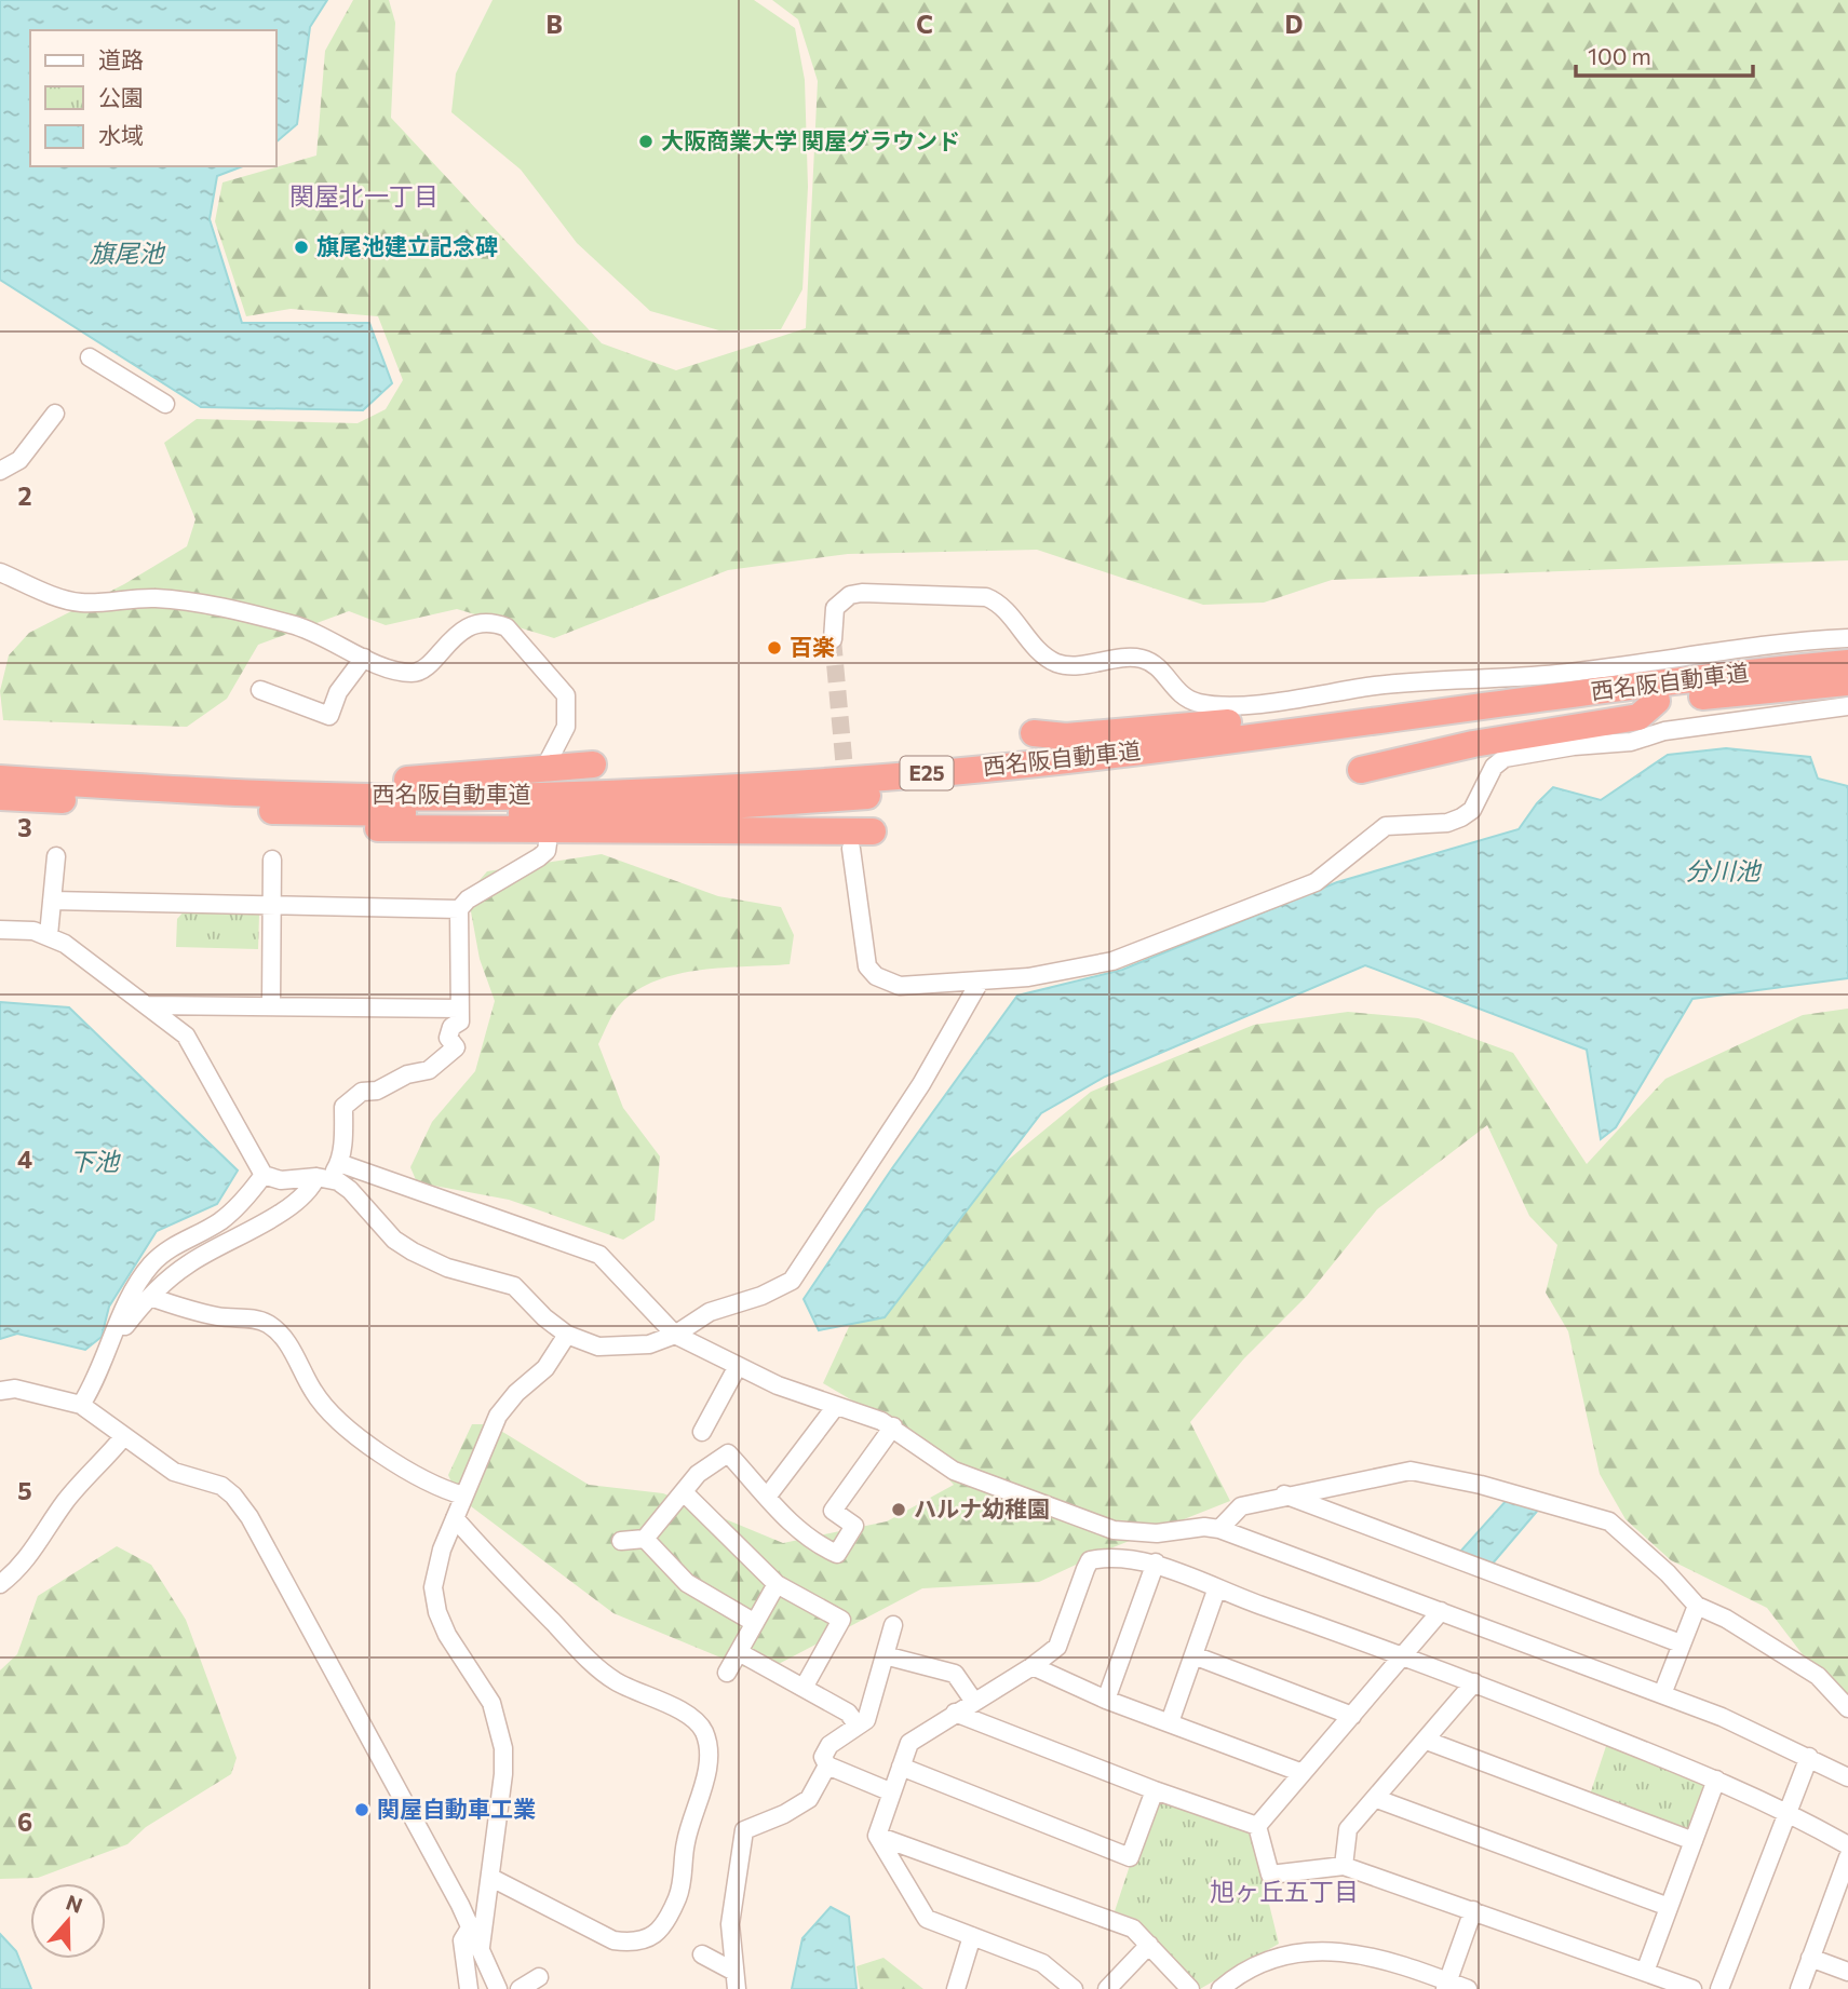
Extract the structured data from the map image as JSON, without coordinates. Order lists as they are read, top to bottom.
{
  "streets": {
    "highway": ["西名阪自動車道", "E25"]
  },
  "districts": ["関屋北一丁目", "旭ヶ丘五丁目"],
  "water": ["旗尾池", "分川池", "下池"],
  "places": [
    "大阪商業大学 関屋グラウンド",
    "旗尾池建立記念碑",
    "百楽",
    "ハルナ幼稚園",
    "関屋自動車工業"
  ],
  "legend": ["道路", "公園", "水域"],
  "scale_bar": "100 m",
  "north": "top",
  "grid": {
    "columns": ["B", "C", "D"],
    "rows": [
      "2",
      "3",
      "4",
      "5",
      "6"
    ]
  }
}
